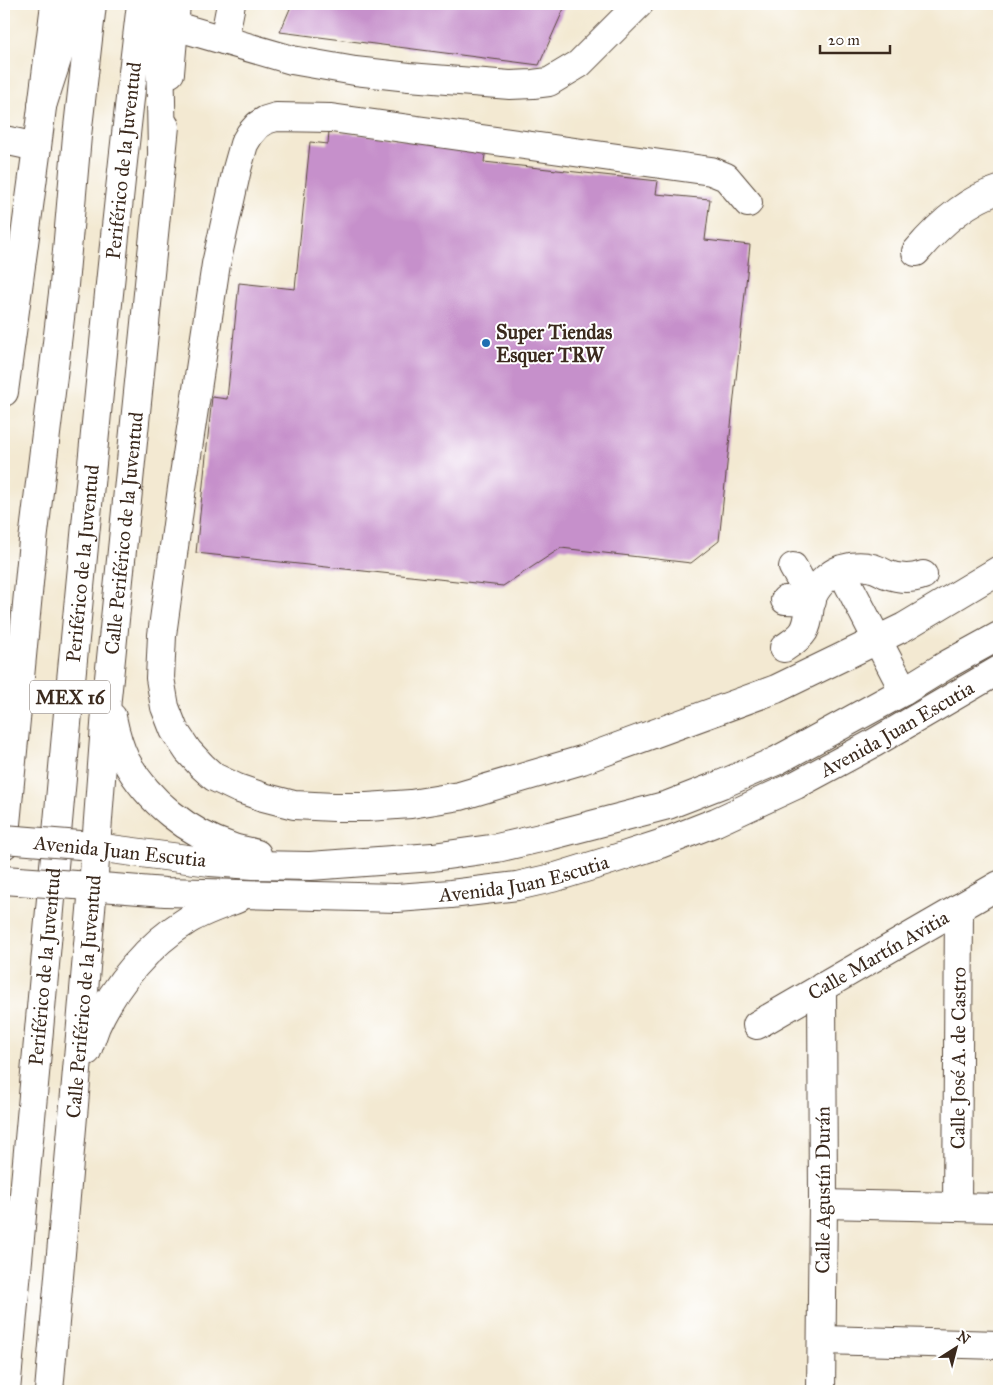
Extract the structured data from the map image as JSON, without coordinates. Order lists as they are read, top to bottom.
{
  "streets": {
    "main road": [
      "Periférico de la Juventud",
      "Calle Periférico de la Juventud",
      "MEX 16",
      "Avenida Juan Escutia",
      "Calle Martín Avitia",
      "Calle José A. de Castro",
      "Calle Agustín Durán"
    ]
  },
  "crossings": [
    ["Calle Periférico de la Juventud", "Avenida Juan Escutia"],
    ["Calle Martín Avitia", "Calle José A. de Castro"],
    ["Calle Martín Avitia", "Calle Agustín Durán"]
  ],
  "places": ["Super Tiendas Esquer TRW"],
  "scale_bar": "20 m",
  "north": "top right"
}
